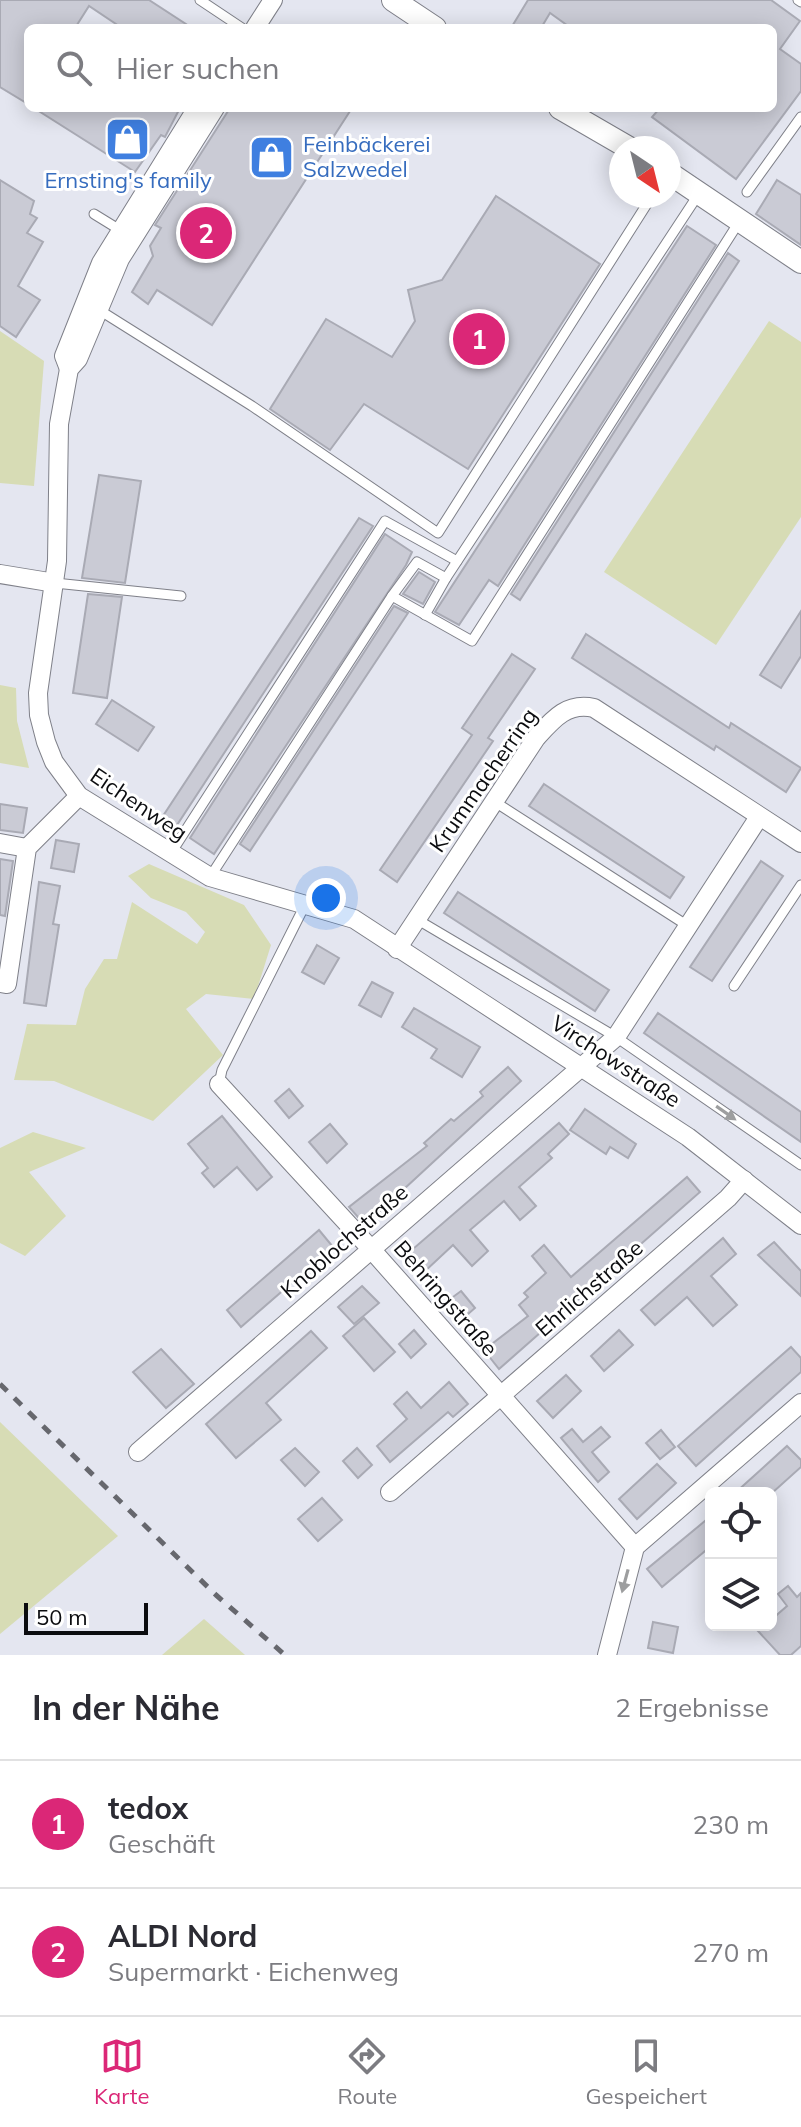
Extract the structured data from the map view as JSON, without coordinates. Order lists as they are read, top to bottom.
{
  "streets": {
    "street": [
      "Krummacherring",
      "Eichenweg",
      "Virchowstraße",
      "Knoblochstraße",
      "Ehrlichstraße",
      "Behringstraße"
    ]
  },
  "crossings": [
    ["Krummacherring", "Eichenweg"],
    ["Krummacherring", "Virchowstraße"],
    ["Eichenweg", "Virchowstraße"],
    ["Virchowstraße", "Knoblochstraße"],
    ["Virchowstraße", "Ehrlichstraße"],
    ["Knoblochstraße", "Behringstraße"],
    ["Ehrlichstraße", "Behringstraße"]
  ],
  "places": {
    "shop": ["Ernsting's family", "Feinbäckerei Salzwedel"]
  },
  "scale_bar": "50 m",
  "north": "bottom right",
  "page": {
    "search": "Hier suchen",
    "pins": ["2", "1"],
    "scale": "50 m",
    "heading": ["In der Nähe", "2 Ergebnisse"],
    "list": [
      {
        "mark": "1",
        "name": "tedox",
        "note": "Geschäft",
        "value": "230 m"
      },
      {
        "mark": "2",
        "name": "ALDI Nord",
        "note": "Supermarkt · Eichenweg",
        "value": "270 m"
      }
    ],
    "nav": ["Karte", "Route", "Gespeichert"]
  }
}
